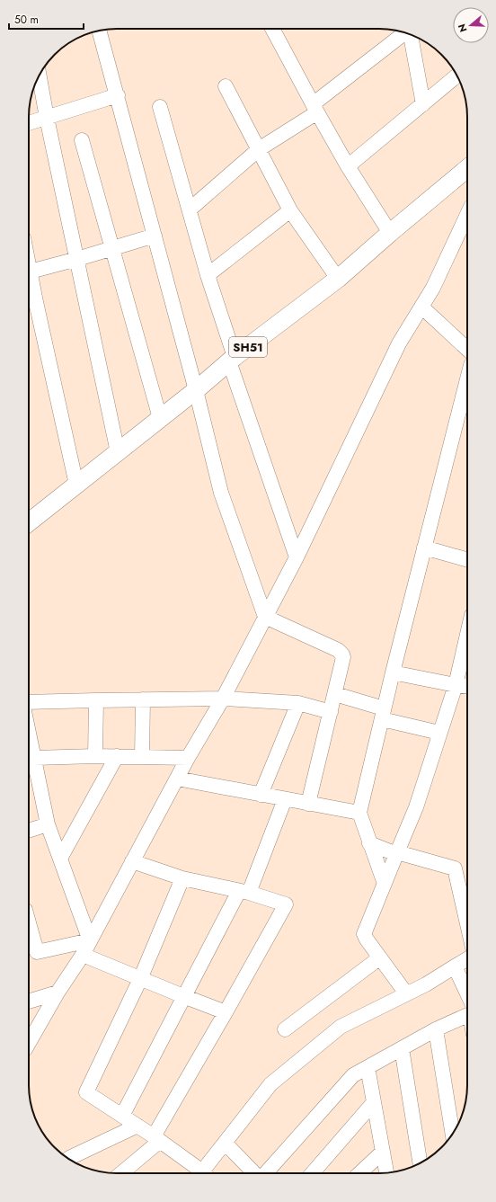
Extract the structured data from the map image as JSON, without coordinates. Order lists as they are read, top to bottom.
{
  "streets": {
    "main road": ["SH51"]
  },
  "scale_bar": "50 m",
  "north": "left"
}
